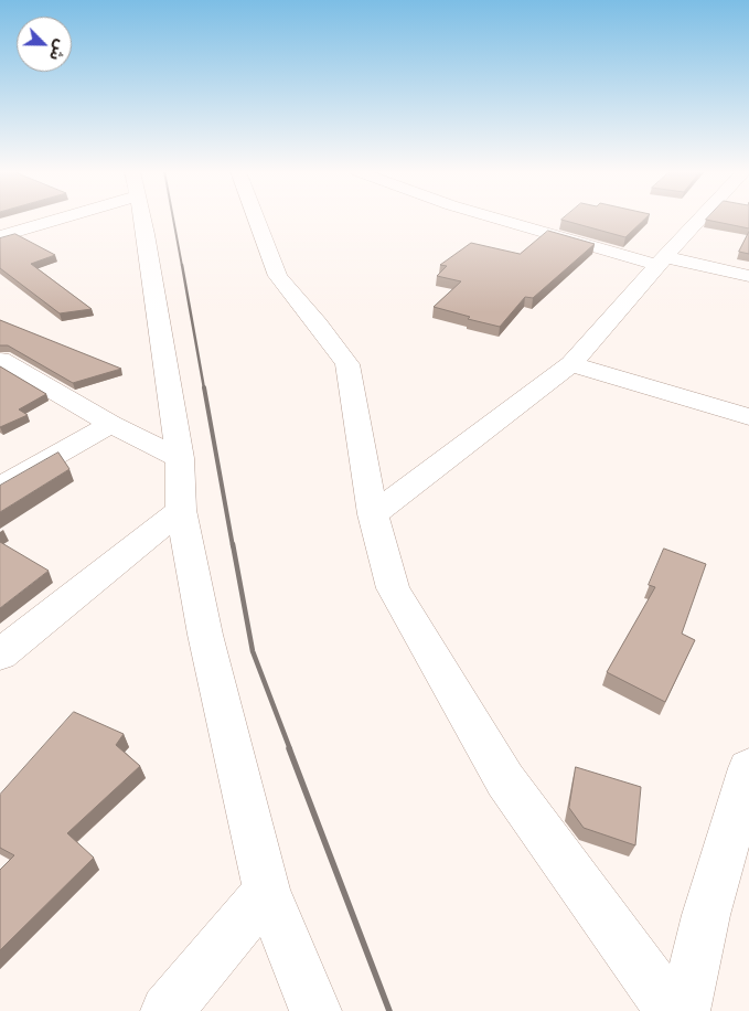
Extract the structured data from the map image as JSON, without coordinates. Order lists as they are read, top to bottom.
{
  "north": "bottom right"
}
